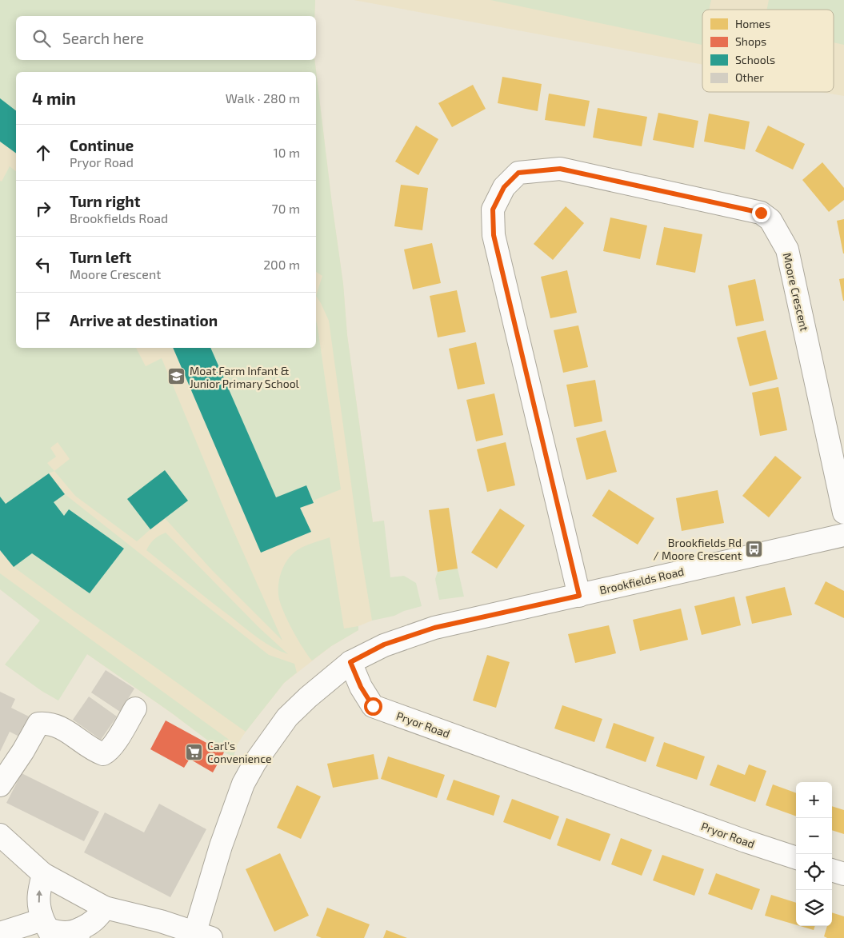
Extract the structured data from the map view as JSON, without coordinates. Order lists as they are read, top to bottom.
{
  "streets": {
    "street": ["Moore Crescent", "Brookfields Road", "Pryor Road"]
  },
  "crossings": [
    ["Moore Crescent", "Brookfields Road"],
    ["Brookfields Road", "Pryor Road"]
  ],
  "places": {
    "school or university": ["Moat Farm Infant & Junior Primary School"],
    "bus stop": ["Brookfields Rd / Moore Crescent"],
    "supermarket": ["Carl's Convenience"]
  },
  "legend": [
    "Homes",
    "Shops",
    "Schools",
    "Other"
  ],
  "page": {
    "search": "Search here",
    "heading": ["4 min", "Walk · 280 m"],
    "list": [
      ["Continue", "Pryor Road", "10 m"],
      ["Turn right", "Brookfields Road", "70 m"],
      ["Turn left", "Moore Crescent", "200 m"],
      "Arrive at destination"
    ],
    "map_buttons": ["+", "−"]
  }
}
